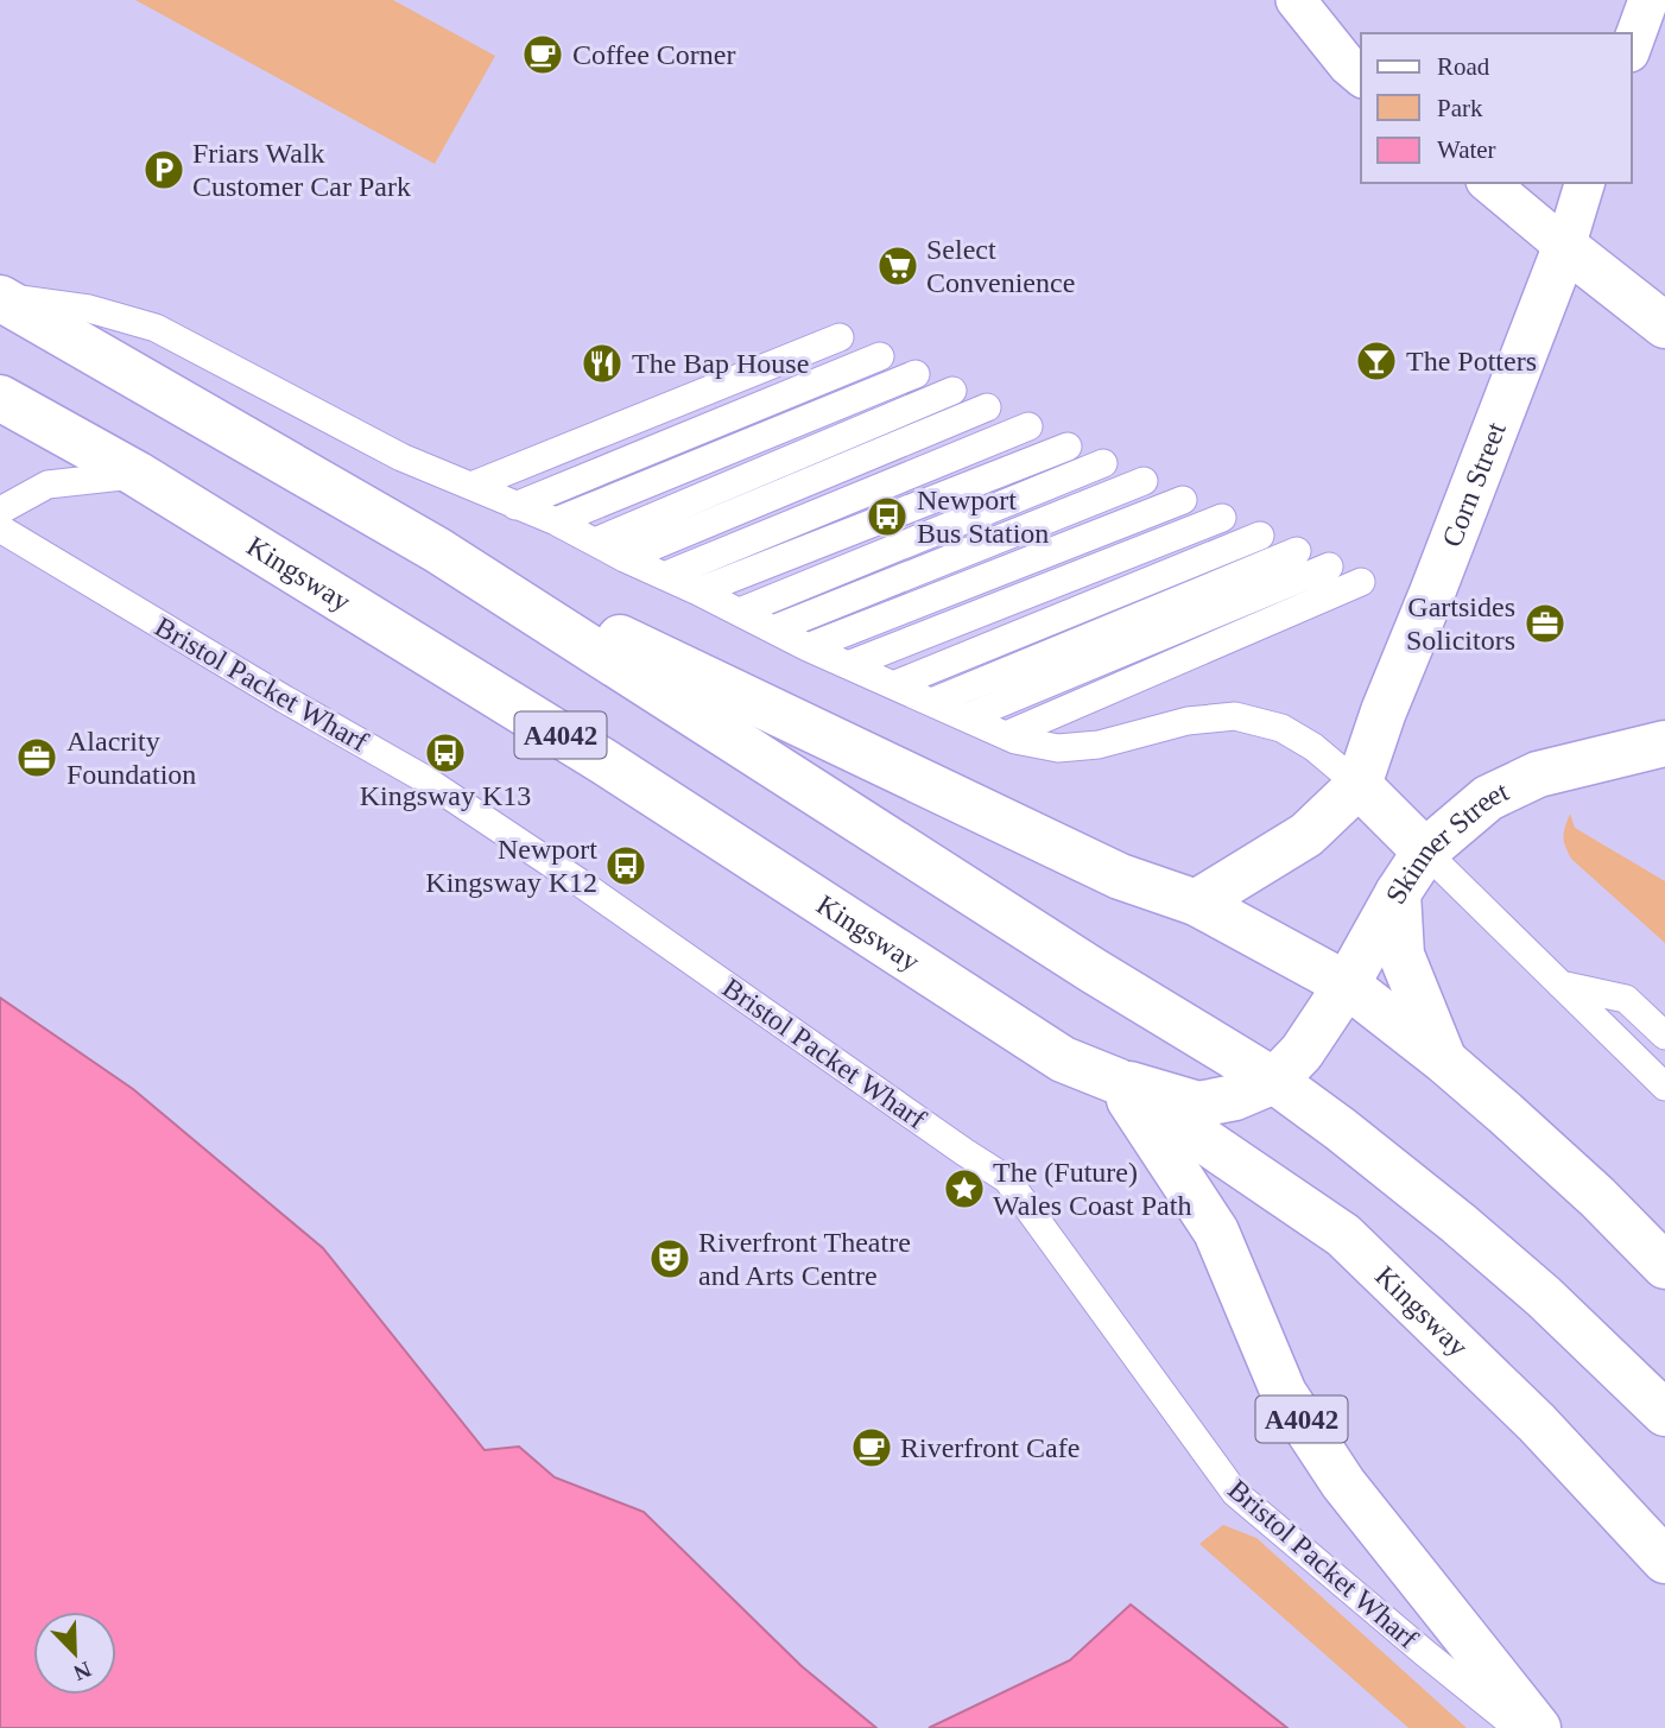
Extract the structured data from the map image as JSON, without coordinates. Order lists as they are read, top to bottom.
{
  "streets": {
    "main road": [
      "Corn Street",
      "Kingsway",
      "A4042",
      "Skinner Street"
    ],
    "lane": ["Bristol Packet Wharf"]
  },
  "crossings": [
    ["Kingsway", "A4042"]
  ],
  "places": {
    "cafe": ["Coffee Corner", "Riverfront Cafe"],
    "parking": ["Friars Walk Customer Car Park"],
    "supermarket": ["Select Convenience"],
    "bar": ["The Potters"],
    "restaurant": ["The Bap House"],
    "bus stop": ["Newport Bus Station", "Kingsway K13", "Newport Kingsway K12"],
    "office": ["Gartsides Solicitors", "Alacrity Foundation"],
    "place": ["The (Future) Wales Coast Path"],
    "theatre": ["Riverfront Theatre and Arts Centre"]
  },
  "legend": ["Road", "Park", "Water"],
  "north": "bottom right"
}
